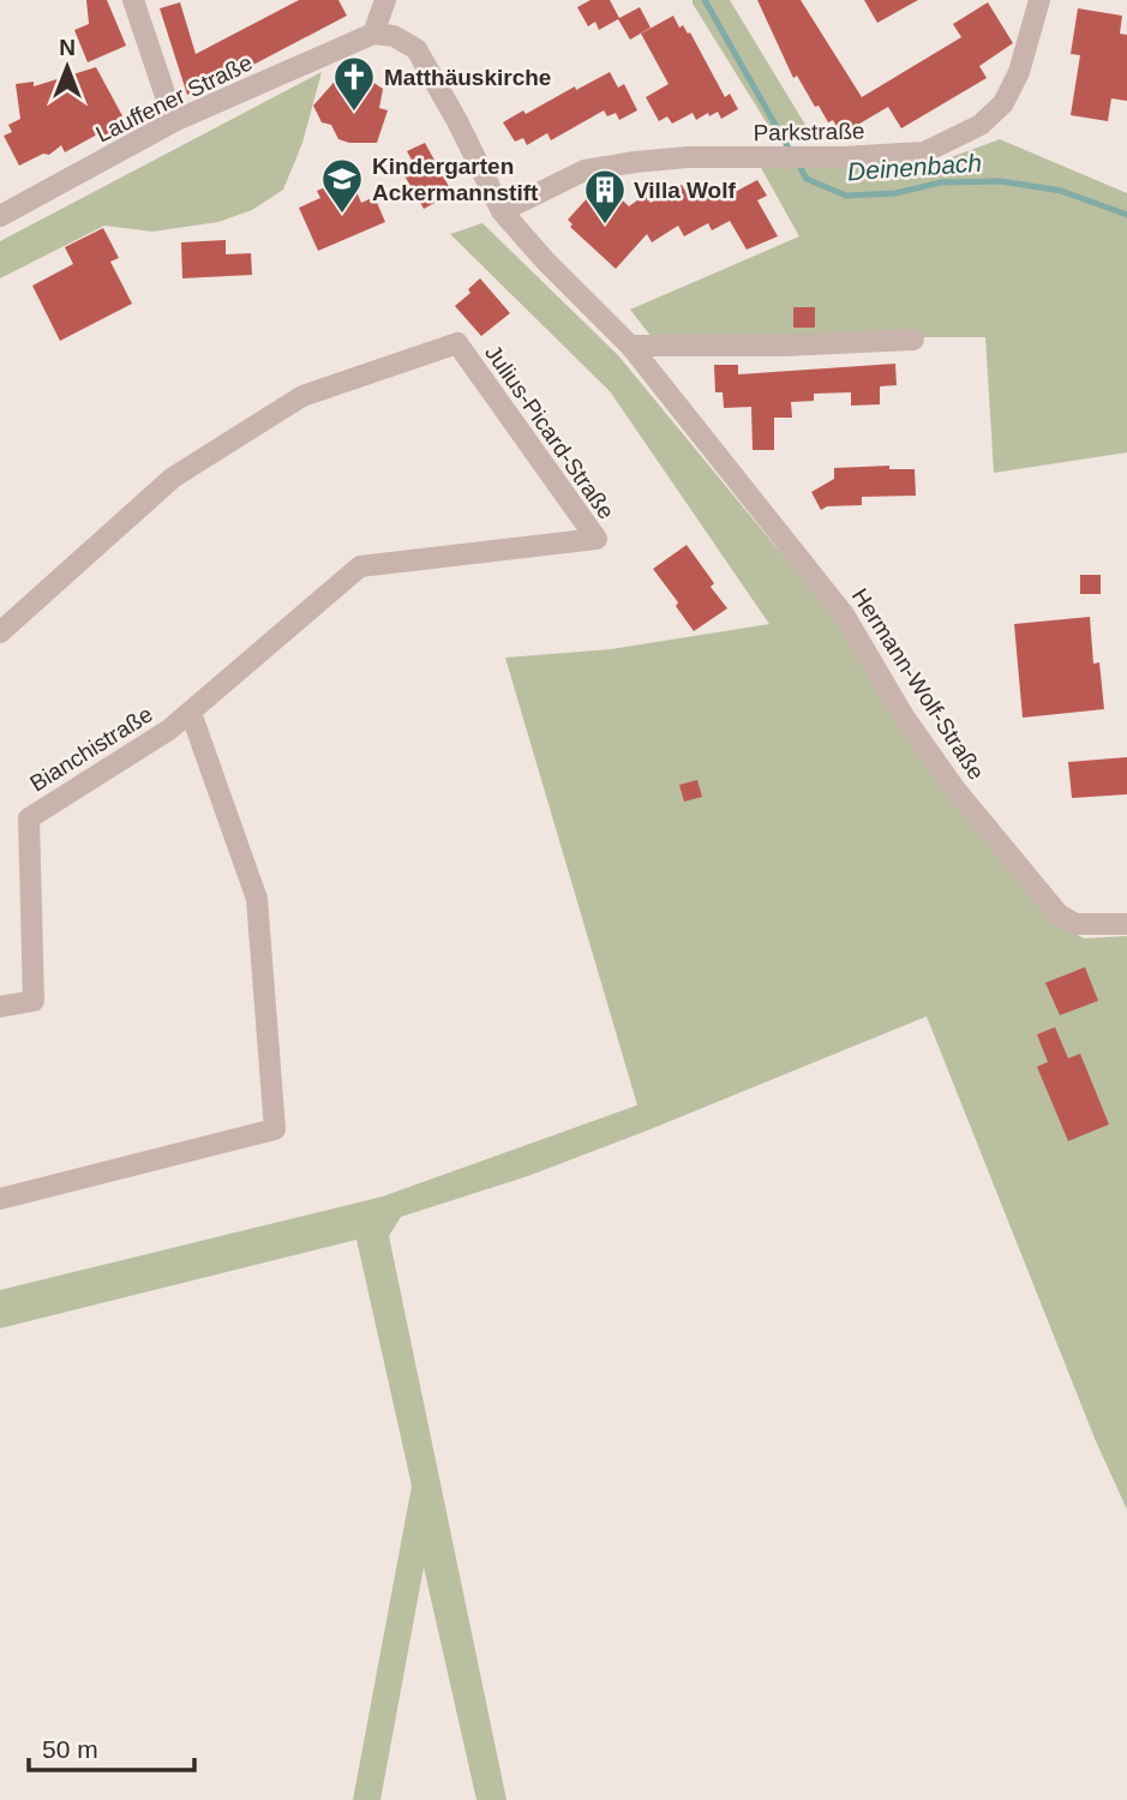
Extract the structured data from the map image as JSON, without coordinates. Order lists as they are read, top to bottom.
{
  "streets": {
    "street": [
      "Lauffener Straße",
      "Parkstraße",
      "Julius-Picard-Straße",
      "Hermann-Wolf-Straße",
      "Bianchistraße"
    ]
  },
  "crossings": [
    ["Lauffener Straße", "Hermann-Wolf-Straße"],
    ["Parkstraße", "Hermann-Wolf-Straße"],
    ["Julius-Picard-Straße", "Bianchistraße"]
  ],
  "water": ["Deinenbach"],
  "places": {
    "church": ["Matthäuskirche"],
    "school or university": ["Kindergarten Ackermannstift"],
    "building": ["Villa Wolf"]
  },
  "scale_bar": "50 m",
  "north": "top"
}
